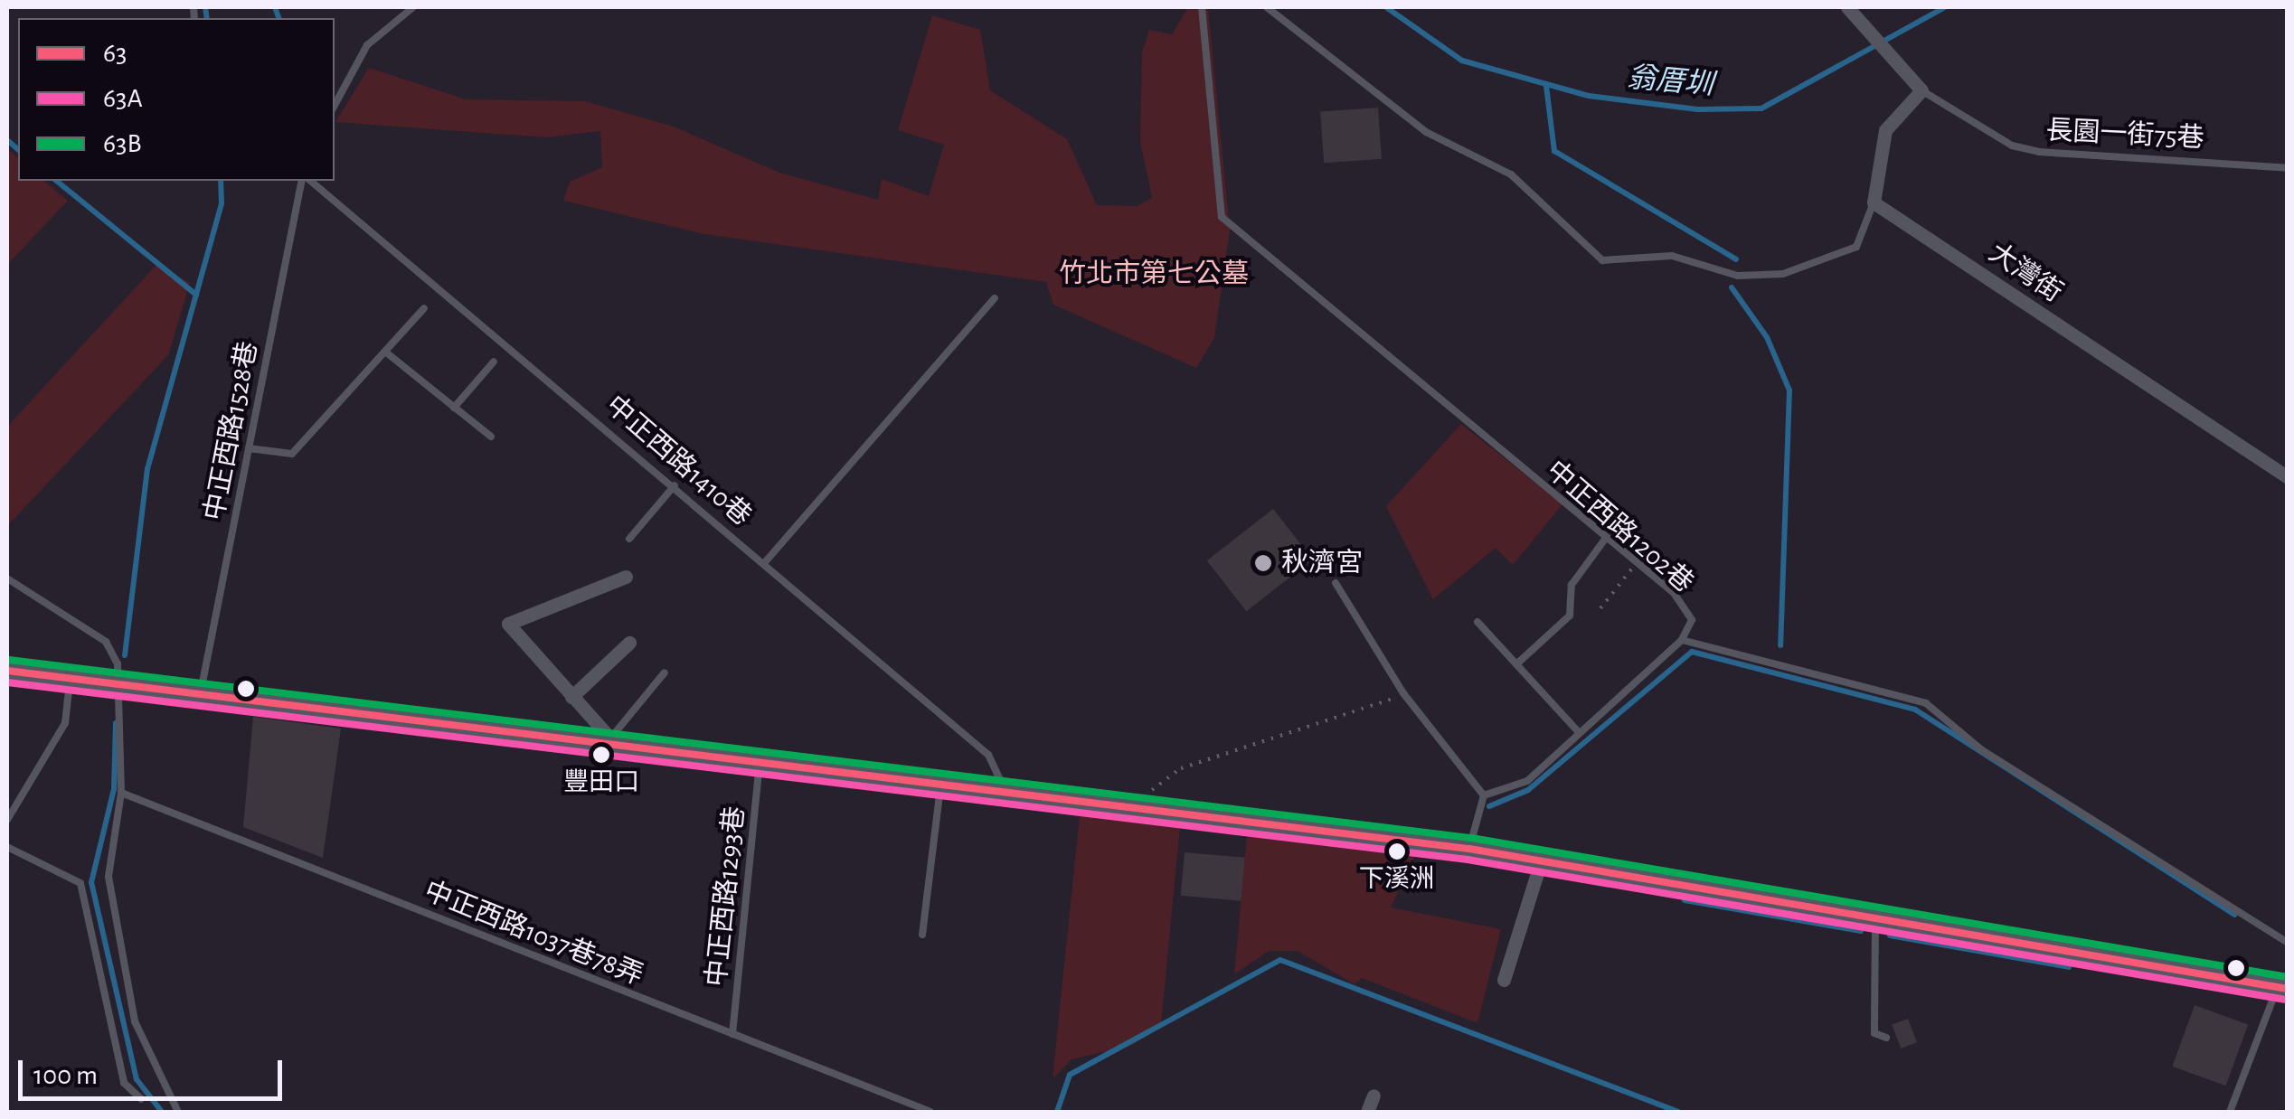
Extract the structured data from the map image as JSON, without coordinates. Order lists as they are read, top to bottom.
{
  "streets": {
    "street": ["大灣街"],
    "lane": [
      "長園一街75巷",
      "中正西路1528巷",
      "中正西路1410巷",
      "中正西路1202巷",
      "中正西路1293巷",
      "中正西路1037巷78弄"
    ]
  },
  "crossings": [
    ["中正西路1293巷", "中正西路1037巷78弄"]
  ],
  "water": ["翁厝圳"],
  "parks": ["竹北市第七公墓"],
  "places": ["秋濟宮", "豐田口", "下溪洲"],
  "lines": ["transit line 63B", "transit line 63", "transit line 63A"],
  "legend": ["63", "63A", "63B"],
  "scale_bar": "100 m"
}
